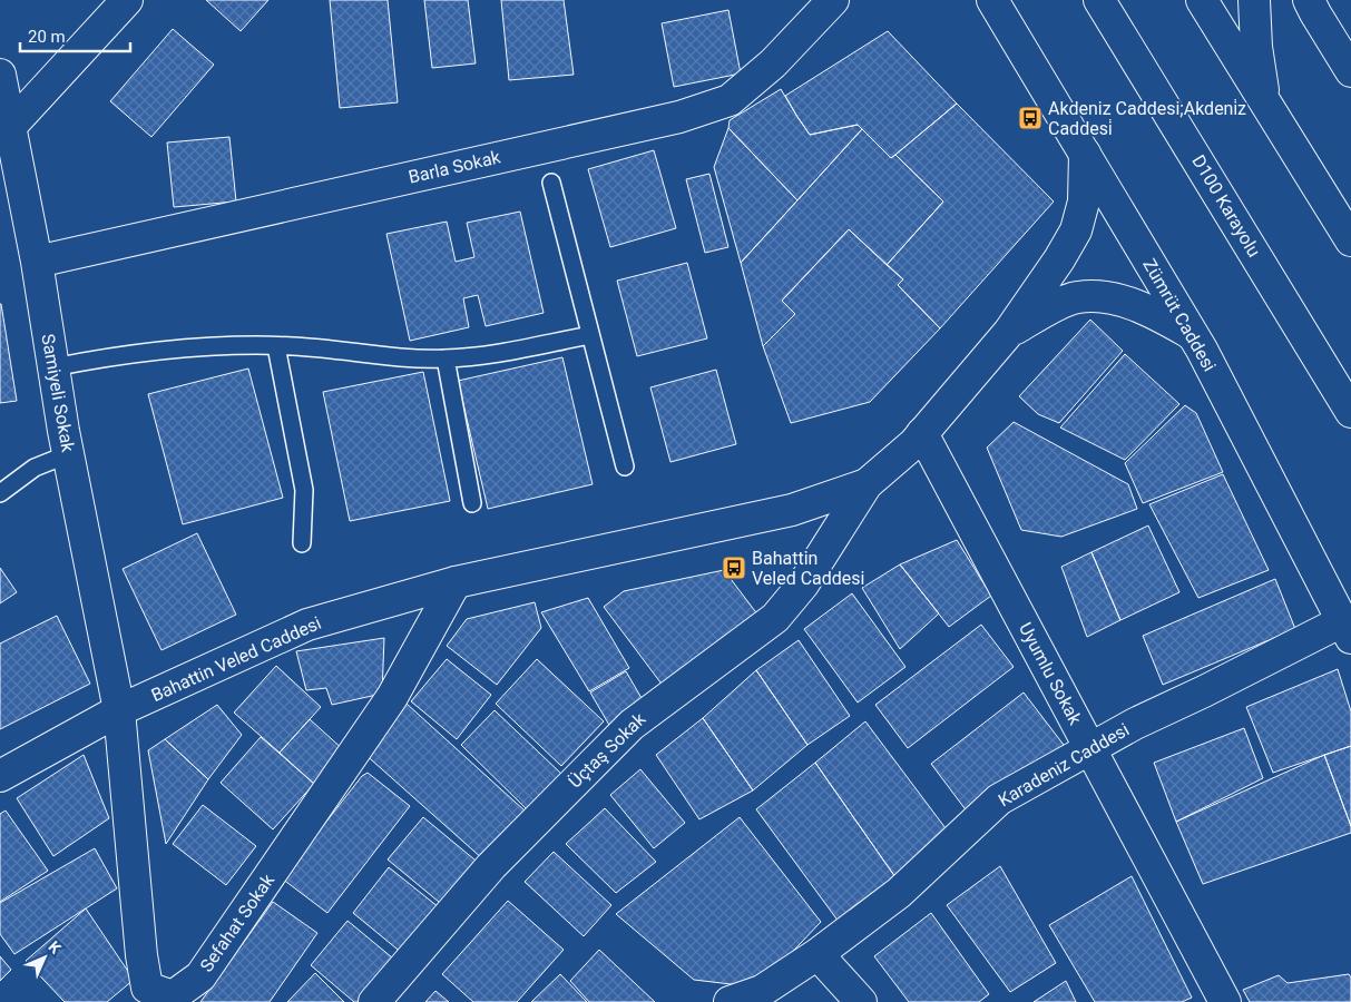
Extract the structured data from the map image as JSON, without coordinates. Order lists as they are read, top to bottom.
{
  "streets": {
    "main road": [
      "Barla Sokak",
      "D100 Karayolu",
      "Zümrüt Caddesi",
      "Samiyeli Sokak",
      "Bahattin Veled Caddesi",
      "Uyumlu Sokak",
      "Üçtaş Sokak",
      "Karadeniz Caddesi",
      "Sefahat Sokak"
    ]
  },
  "crossings": [
    ["Barla Sokak", "Samiyeli Sokak"],
    ["Zümrüt Caddesi", "Bahattin Veled Caddesi"],
    ["Zümrüt Caddesi", "Karadeniz Caddesi"],
    ["Samiyeli Sokak", "Bahattin Veled Caddesi"],
    ["Samiyeli Sokak", "Sefahat Sokak"],
    ["Bahattin Veled Caddesi", "Uyumlu Sokak"],
    ["Bahattin Veled Caddesi", "Üçtaş Sokak"],
    ["Bahattin Veled Caddesi", "Sefahat Sokak"],
    ["Uyumlu Sokak", "Karadeniz Caddesi"]
  ],
  "places": {
    "bus stop": ["Akdeniz Caddesi;Akdeni̇z Caddesi̇", "Bahattin Veled Caddesi"]
  },
  "scale_bar": "20 m",
  "north": "top right"
}
